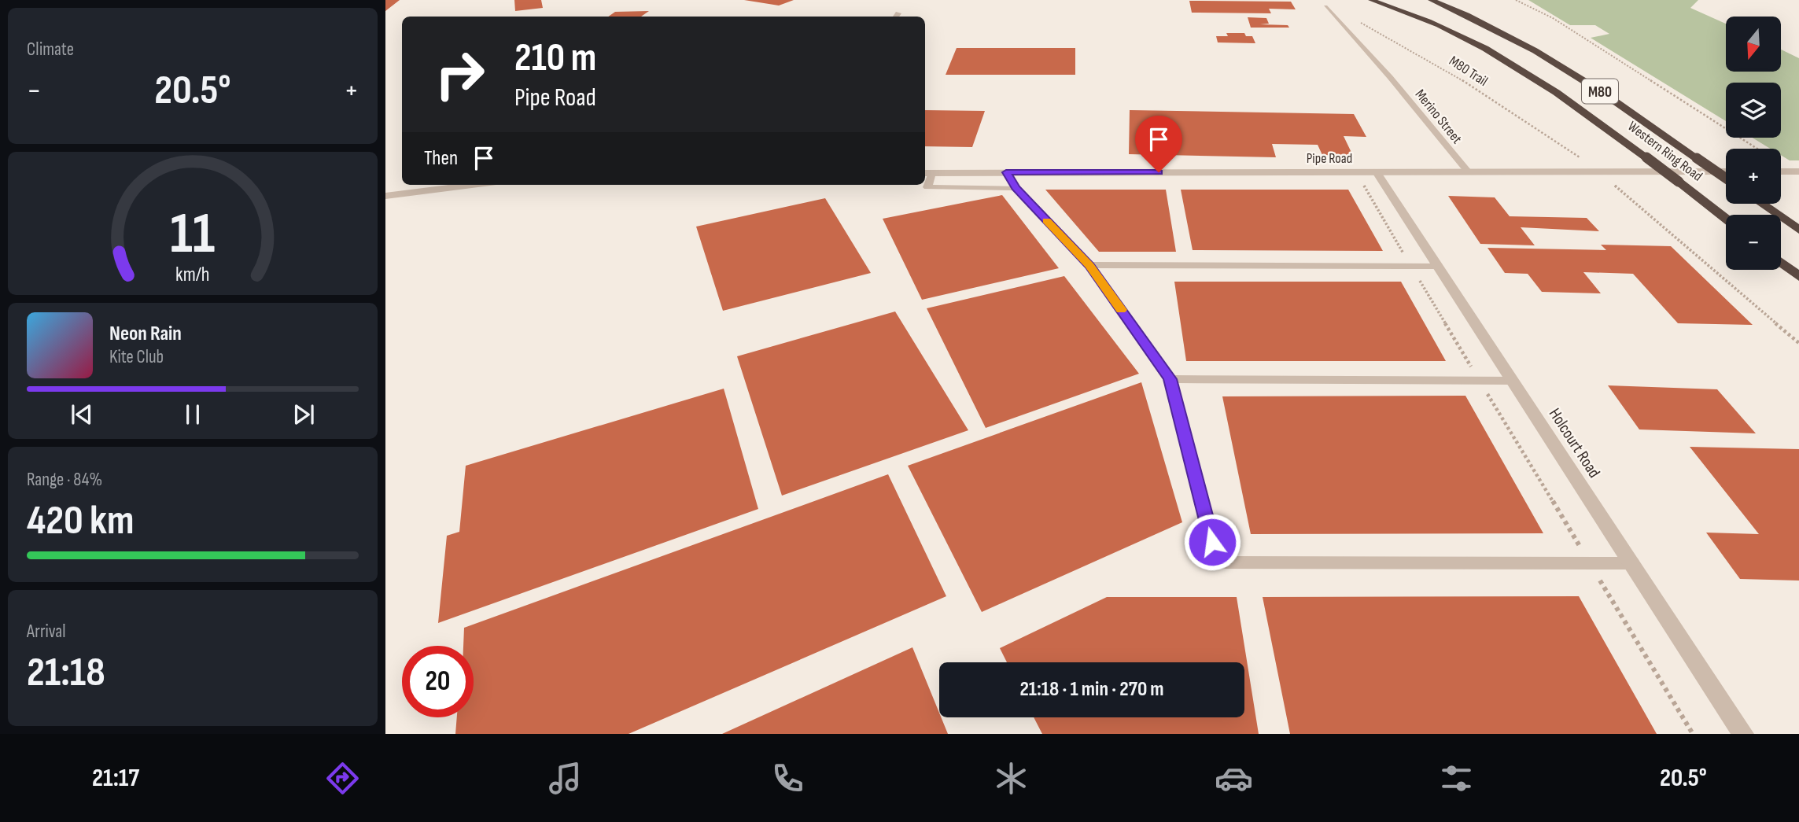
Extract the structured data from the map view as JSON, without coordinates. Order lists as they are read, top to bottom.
{
  "streets": {
    "highway": ["M80", "Western Ring Road"],
    "street": ["Pipe Road", "Holcourt Road"],
    "lane": ["Merino Street"],
    "path": ["M80 Trail"]
  },
  "crossings": [
    ["Merino Street", "Pipe Road"],
    ["Pipe Road", "Holcourt Road"]
  ],
  "north": "bottom",
  "page": {
    "tile": [
      "Climate",
      ["Range · 84%", "420 km"],
      ["Arrival", "21:18"]
    ],
    "map_buttons": ["+", "−"],
    "turn": ["210 m", "Pipe Road"],
    "heat": ["−", "20.5°", "+"],
    "then": "Then",
    "song": ["Neon Rain", "Kite Club"],
    "limit": "20",
    "trip": "21:18 · 1 min · 270 m",
    "tabs": ["21:17", "20.5°"],
    "gauge": ["11", "km/h"]
  }
}
